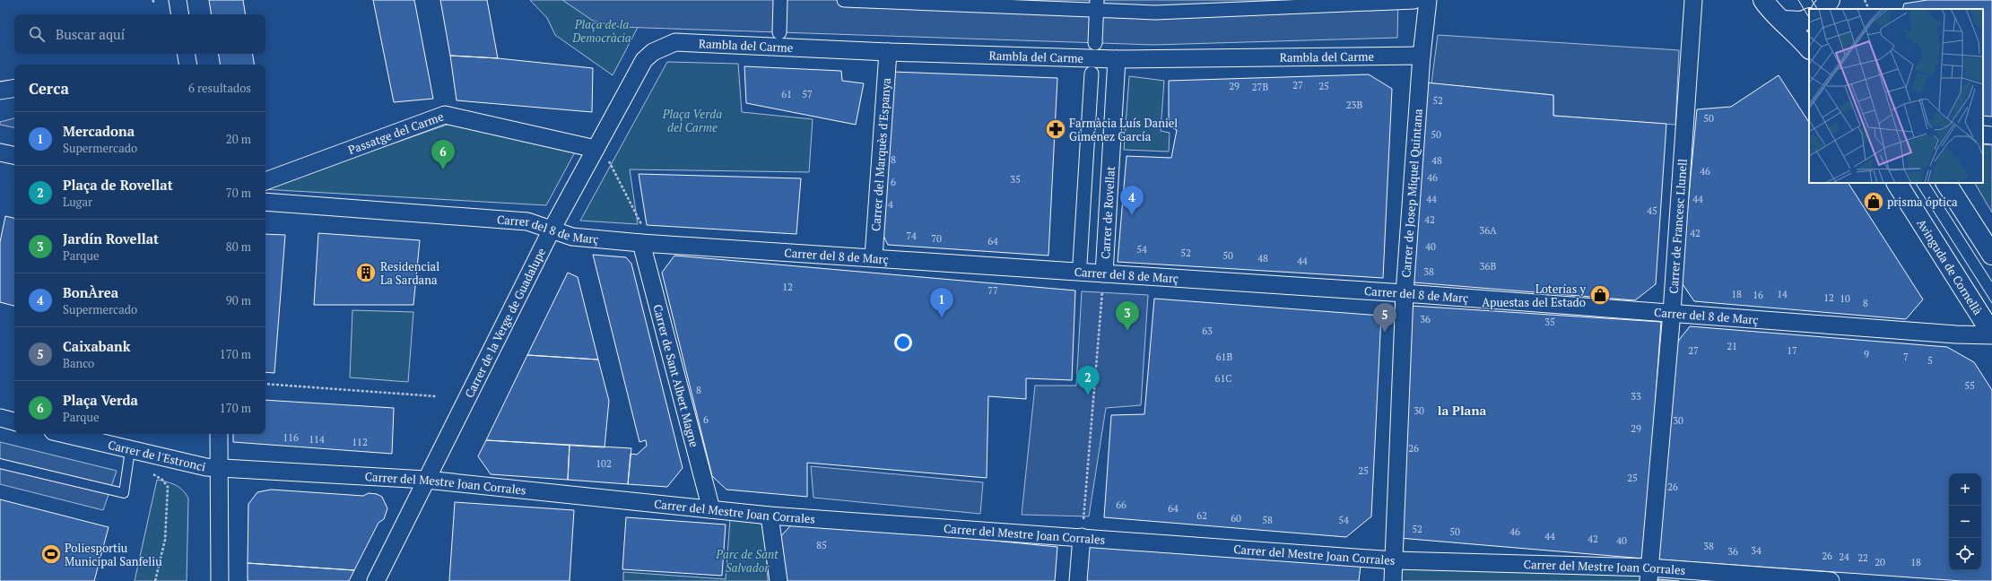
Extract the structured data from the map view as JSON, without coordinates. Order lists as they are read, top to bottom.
{
  "streets": {
    "street": [
      "Rambla del Carme",
      "Passatge del Carme",
      "Carrer del Marquès d'Espanya",
      "Carrer de Josep Miquel Quintana",
      "Carrer de Rovellat",
      "Carrer de Francesc Llunell",
      "Carrer del 8 de Març",
      "Avinguda de Cornellà",
      "Carrer de la Verge de Guadalupe",
      "Carrer de Sant Albert Magne",
      "Carrer de l'Estronci",
      "Carrer del Mestre Joan Corrales"
    ]
  },
  "crossings": [
    ["Rambla del Carme", "Carrer del Marquès d'Espanya"],
    ["Rambla del Carme", "Carrer de Josep Miquel Quintana"],
    ["Rambla del Carme", "Carrer de Rovellat"],
    ["Rambla del Carme", "Carrer de la Verge de Guadalupe"],
    ["Passatge del Carme", "Carrer de la Verge de Guadalupe"],
    ["Carrer del Marquès d'Espanya", "Carrer del 8 de Març"],
    ["Carrer de Josep Miquel Quintana", "Carrer del 8 de Març"],
    ["Carrer de Josep Miquel Quintana", "Carrer del Mestre Joan Corrales"],
    ["Carrer de Rovellat", "Carrer del 8 de Març"],
    ["Carrer de Rovellat", "Carrer del Mestre Joan Corrales"],
    ["Carrer de Francesc Llunell", "Carrer del 8 de Març"],
    ["Carrer de Francesc Llunell", "Carrer del Mestre Joan Corrales"],
    ["Carrer del 8 de Març", "Avinguda de Cornellà"],
    ["Carrer del 8 de Març", "Carrer de la Verge de Guadalupe"],
    ["Carrer del 8 de Març", "Carrer de Sant Albert Magne"],
    ["Carrer de la Verge de Guadalupe", "Carrer del Mestre Joan Corrales"],
    ["Carrer de Sant Albert Magne", "Carrer del Mestre Joan Corrales"],
    ["Carrer de l'Estronci", "Carrer del Mestre Joan Corrales"]
  ],
  "districts": ["la Plana"],
  "parks": ["Plaça de la Democràcia", "Plaça Verda del Carme", "Parc de Sant Salvador"],
  "places": {
    "pharmacy": ["Farmàcia Luís Daniel Giménez García"],
    "shop": ["prisma óptica", "Loterías y Apuestas del Estado"],
    "building": ["Residencial La Sardana"],
    "sports": ["Poliesportiu Municipal Sanfeliu"]
  },
  "house_numbers": [
    "27",
    "29",
    "25",
    "27B",
    "61",
    "57",
    "52",
    "23B",
    "50",
    "50",
    "8",
    "48",
    "46",
    "46",
    "35",
    "6",
    "44",
    "44",
    "4",
    "45",
    "42",
    "36A",
    "42",
    "74",
    "70",
    "64",
    "40",
    "54",
    "52",
    "50",
    "48",
    "44",
    "36B",
    "38",
    "12",
    "77",
    "18",
    "14",
    "16",
    "12",
    "10",
    "8",
    "36",
    "35",
    "63",
    "21",
    "27",
    "17",
    "9",
    "61B",
    "7",
    "5",
    "61C",
    "55",
    "8",
    "33",
    "30",
    "6",
    "30",
    "29",
    "116",
    "114",
    "112",
    "26",
    "102",
    "25",
    "25",
    "26",
    "66",
    "64",
    "62",
    "60",
    "58",
    "54",
    "52",
    "50",
    "46",
    "44",
    "42",
    "40",
    "85",
    "38",
    "34",
    "36",
    "26",
    "24",
    "22",
    "20",
    "18"
  ],
  "page": {
    "search": "Buscar aquí",
    "heading": ["Cerca", "6 resultados"],
    "list": [
      {
        "mark": "1",
        "name": "Mercadona",
        "note": "Supermercado",
        "value": "20 m"
      },
      {
        "mark": "2",
        "name": "Plaça de Rovellat",
        "note": "Lugar",
        "value": "70 m"
      },
      {
        "mark": "3",
        "name": "Jardín Rovellat",
        "note": "Parque",
        "value": "80 m"
      },
      {
        "mark": "4",
        "name": "BonÀrea",
        "note": "Supermercado",
        "value": "90 m"
      },
      {
        "mark": "5",
        "name": "Caixabank",
        "note": "Banco",
        "value": "170 m"
      },
      {
        "mark": "6",
        "name": "Plaça Verda",
        "note": "Parque",
        "value": "170 m"
      }
    ],
    "pins": [
      "6",
      "4",
      "1",
      "3",
      "5",
      "2"
    ],
    "map_buttons": ["+", "−"]
  }
}
